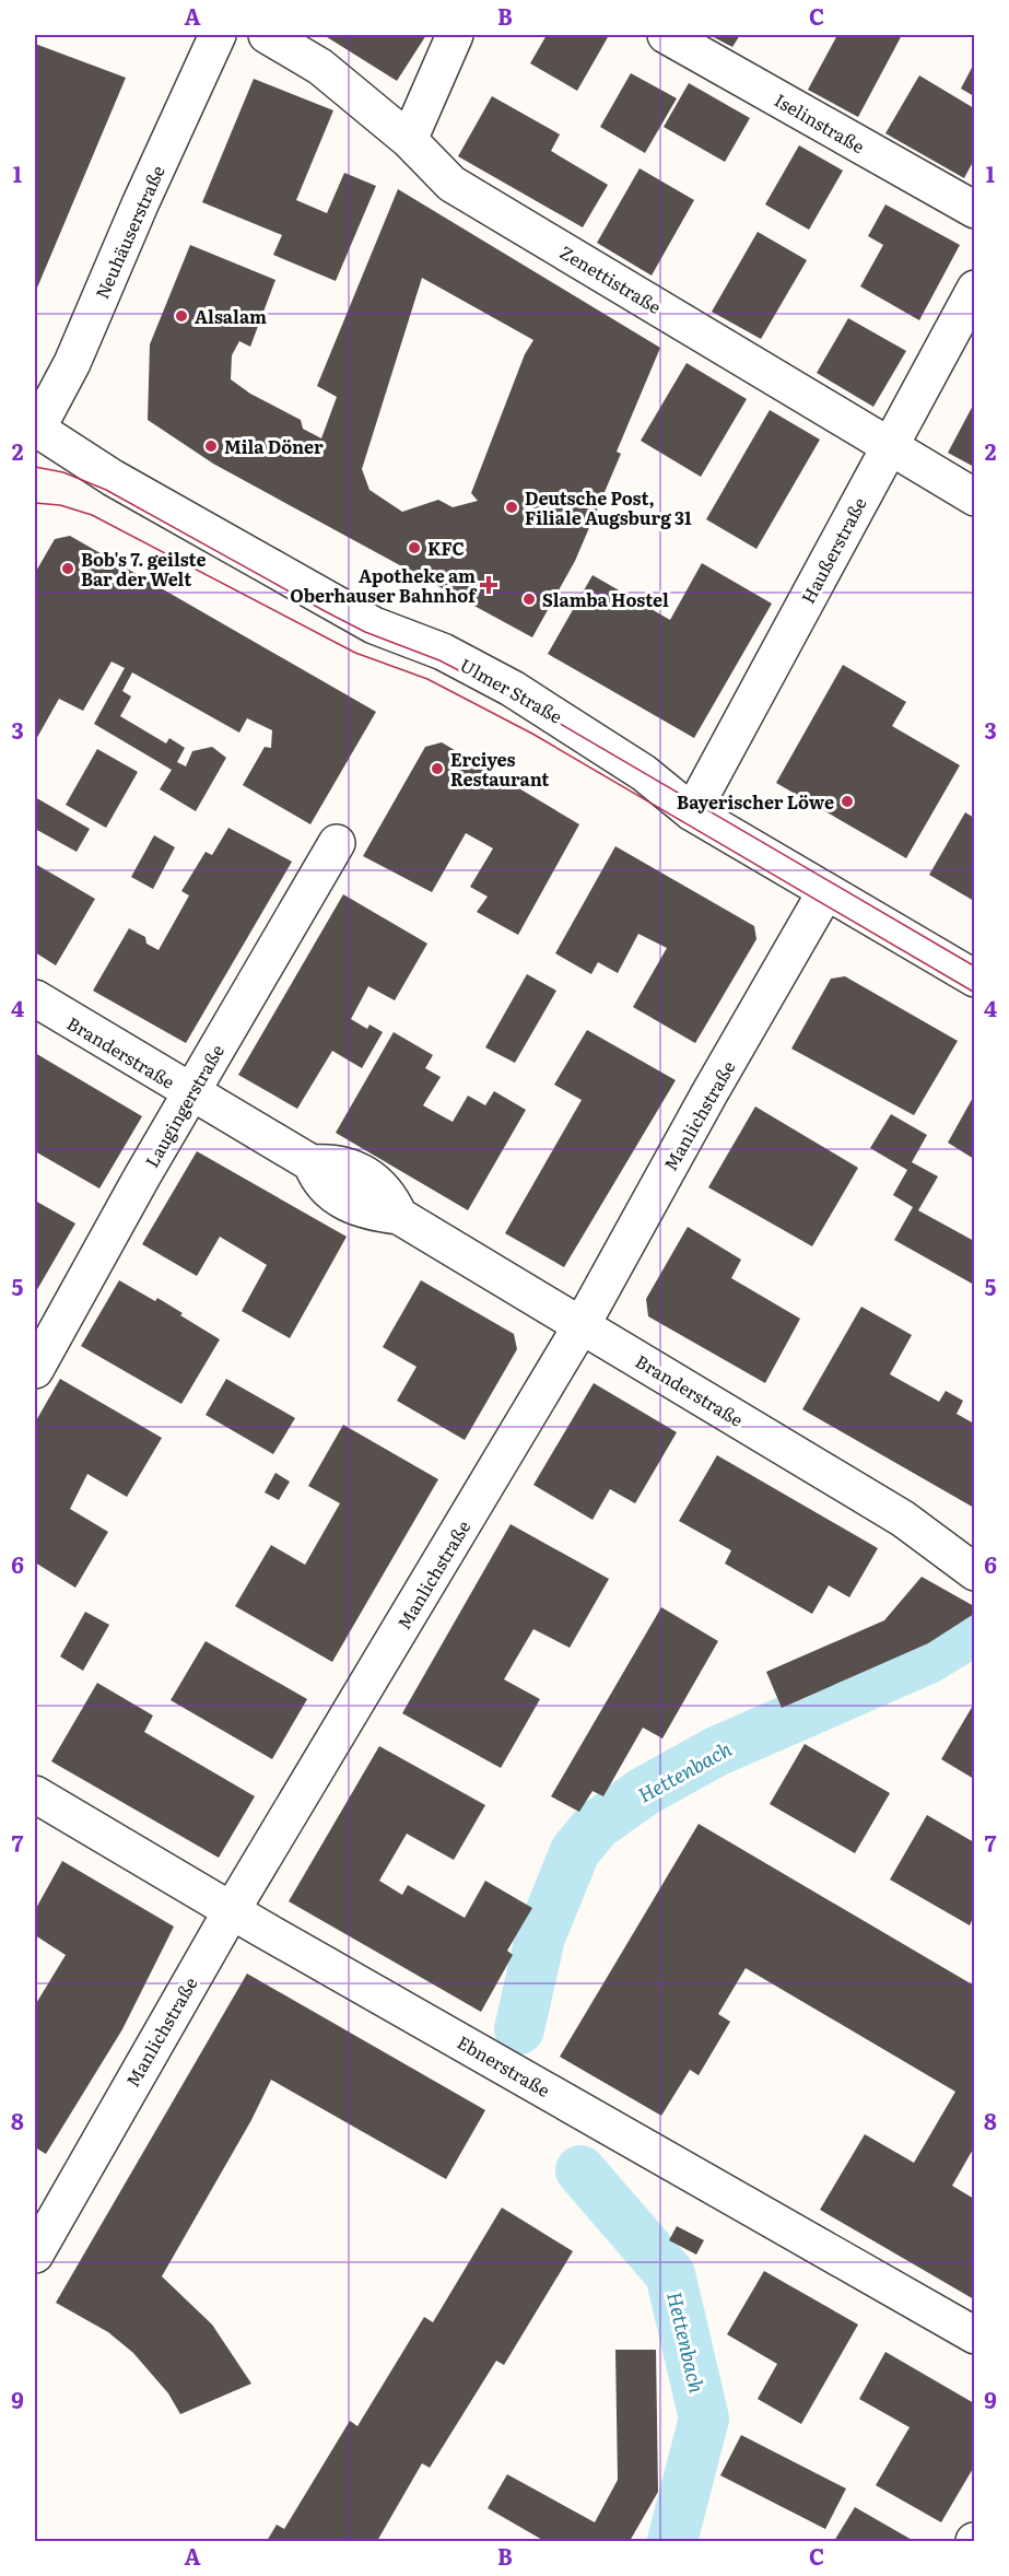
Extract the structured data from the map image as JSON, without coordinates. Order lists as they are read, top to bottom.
{
  "streets": {
    "street": [
      "Iselinstraße",
      "Neuhäuserstraße",
      "Zenettistraße",
      "Haußerstraße",
      "Ulmer Straße",
      "Branderstraße",
      "Laugingerstraße",
      "Manlichstraße",
      "Ebnerstraße"
    ]
  },
  "crossings": [
    ["Neuhäuserstraße", "Ulmer Straße"],
    ["Zenettistraße", "Haußerstraße"],
    ["Haußerstraße", "Ulmer Straße"],
    ["Ulmer Straße", "Manlichstraße"],
    ["Branderstraße", "Laugingerstraße"],
    ["Branderstraße", "Manlichstraße"],
    ["Manlichstraße", "Ebnerstraße"]
  ],
  "water": ["Hettenbach"],
  "places": {
    "other": [
      "Alsalam",
      "Mila Döner",
      "Deutsche Post, Filiale Augsburg 31",
      "KFC",
      "Bob's 7. geilste Bar der Welt",
      "Slamba Hostel",
      "Erciyes Restaurant",
      "Bayerischer Löwe"
    ],
    "health": ["Apotheke am Oberhauser Bahnhof"]
  },
  "grid": {
    "columns": ["A", "B", "C"],
    "rows": [
      "1",
      "2",
      "3",
      "4",
      "5",
      "6",
      "7",
      "8",
      "9"
    ]
  }
}
